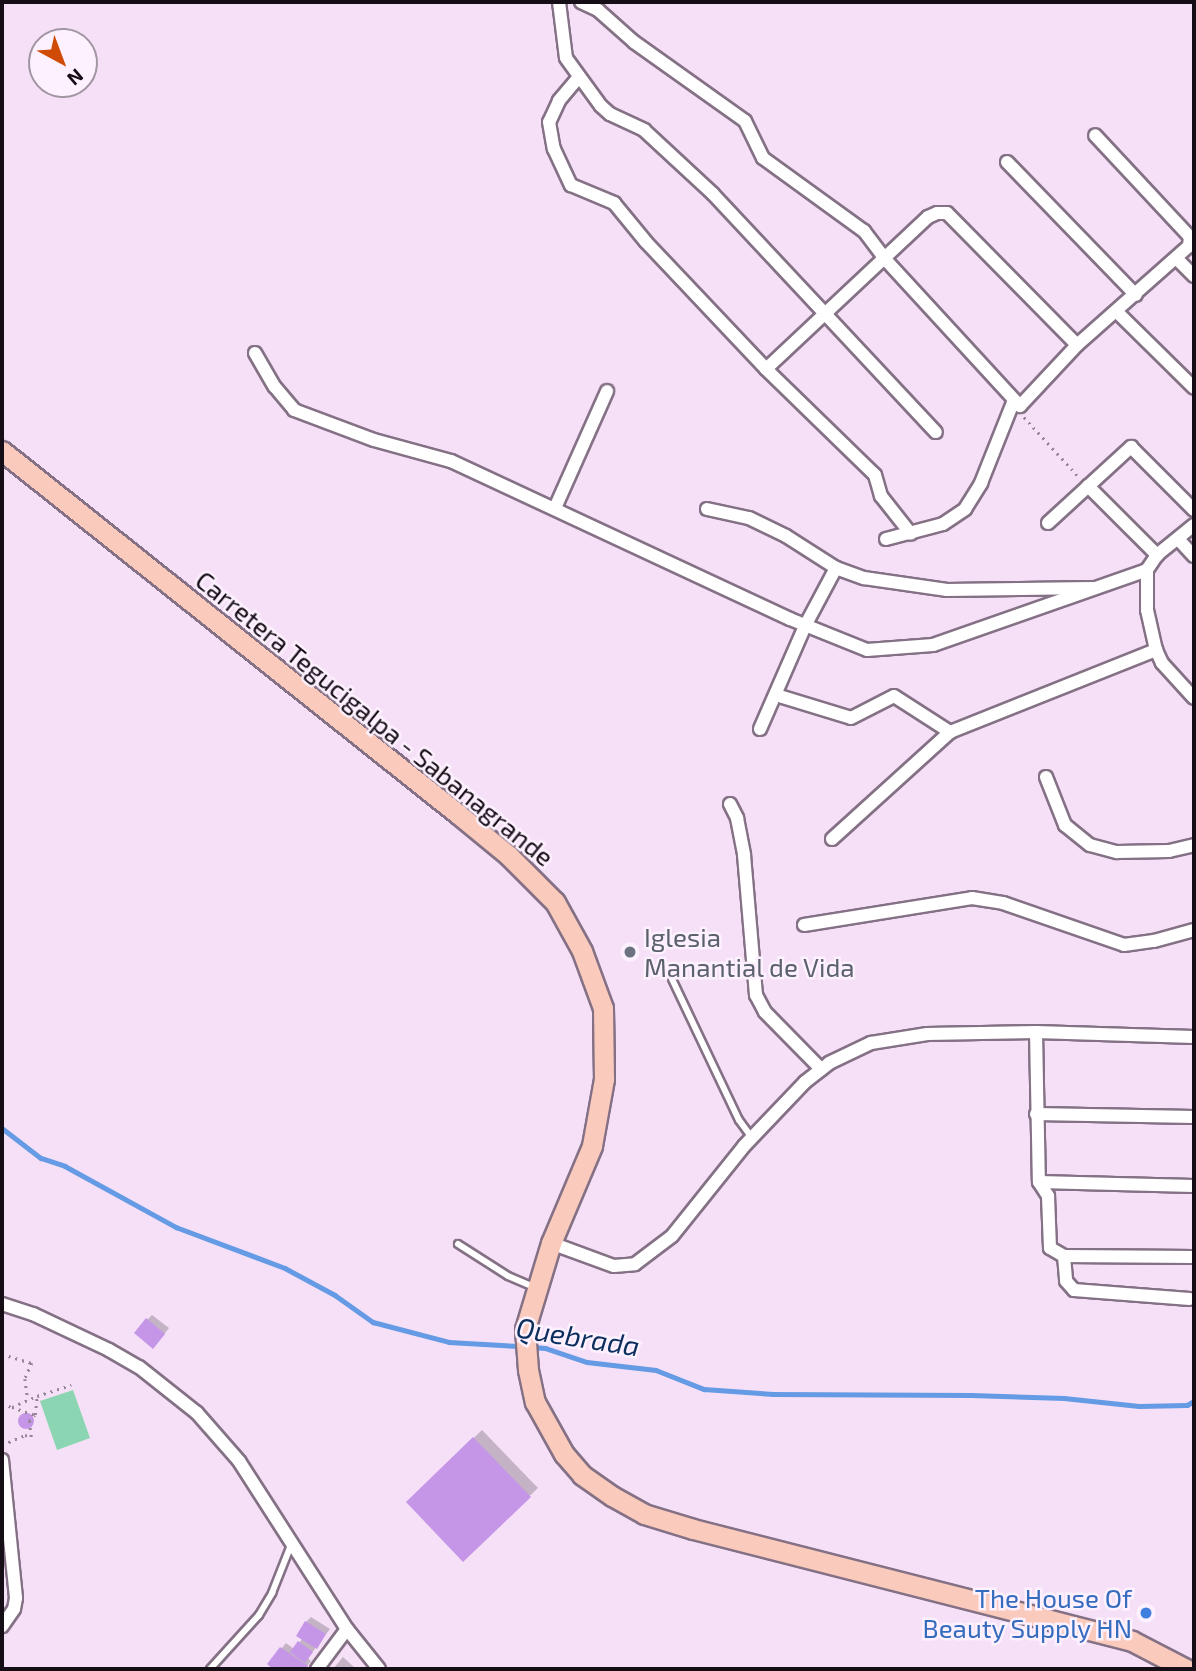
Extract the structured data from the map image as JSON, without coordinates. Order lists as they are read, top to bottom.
{
  "streets": {
    "highway": ["Carretera Tegucigalpa - Sabanagrande"]
  },
  "water": ["Quebrada"],
  "places": ["Iglesia Manantial de Vida", "The House Of Beauty Supply HN"],
  "north": "bottom right"
}
